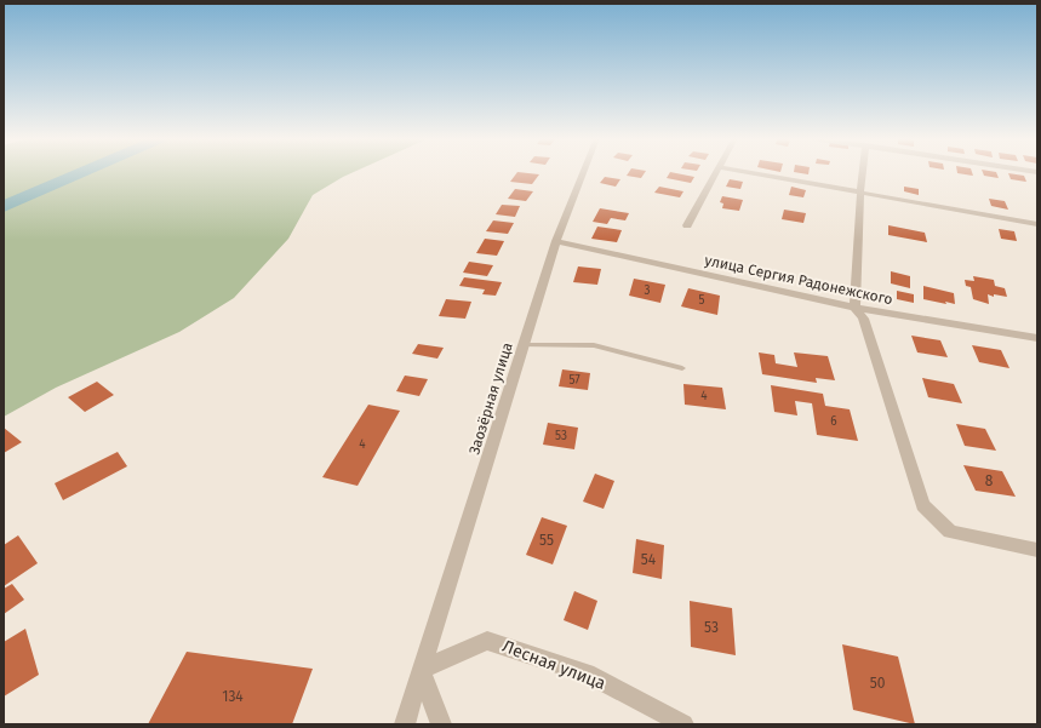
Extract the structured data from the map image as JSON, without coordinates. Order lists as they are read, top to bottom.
{
  "streets": {
    "street": ["улица Сергия Радонежского", "Заозёрная улица", "Лесная улица"]
  },
  "crossings": [
    ["улица Сергия Радонежского", "Заозёрная улица"],
    ["Заозёрная улица", "Лесная улица"]
  ],
  "house_numbers": [
    "3",
    "5",
    "57",
    "4",
    "6",
    "53",
    "4",
    "8",
    "55",
    "54",
    "53",
    "50",
    "134"
  ]
}
